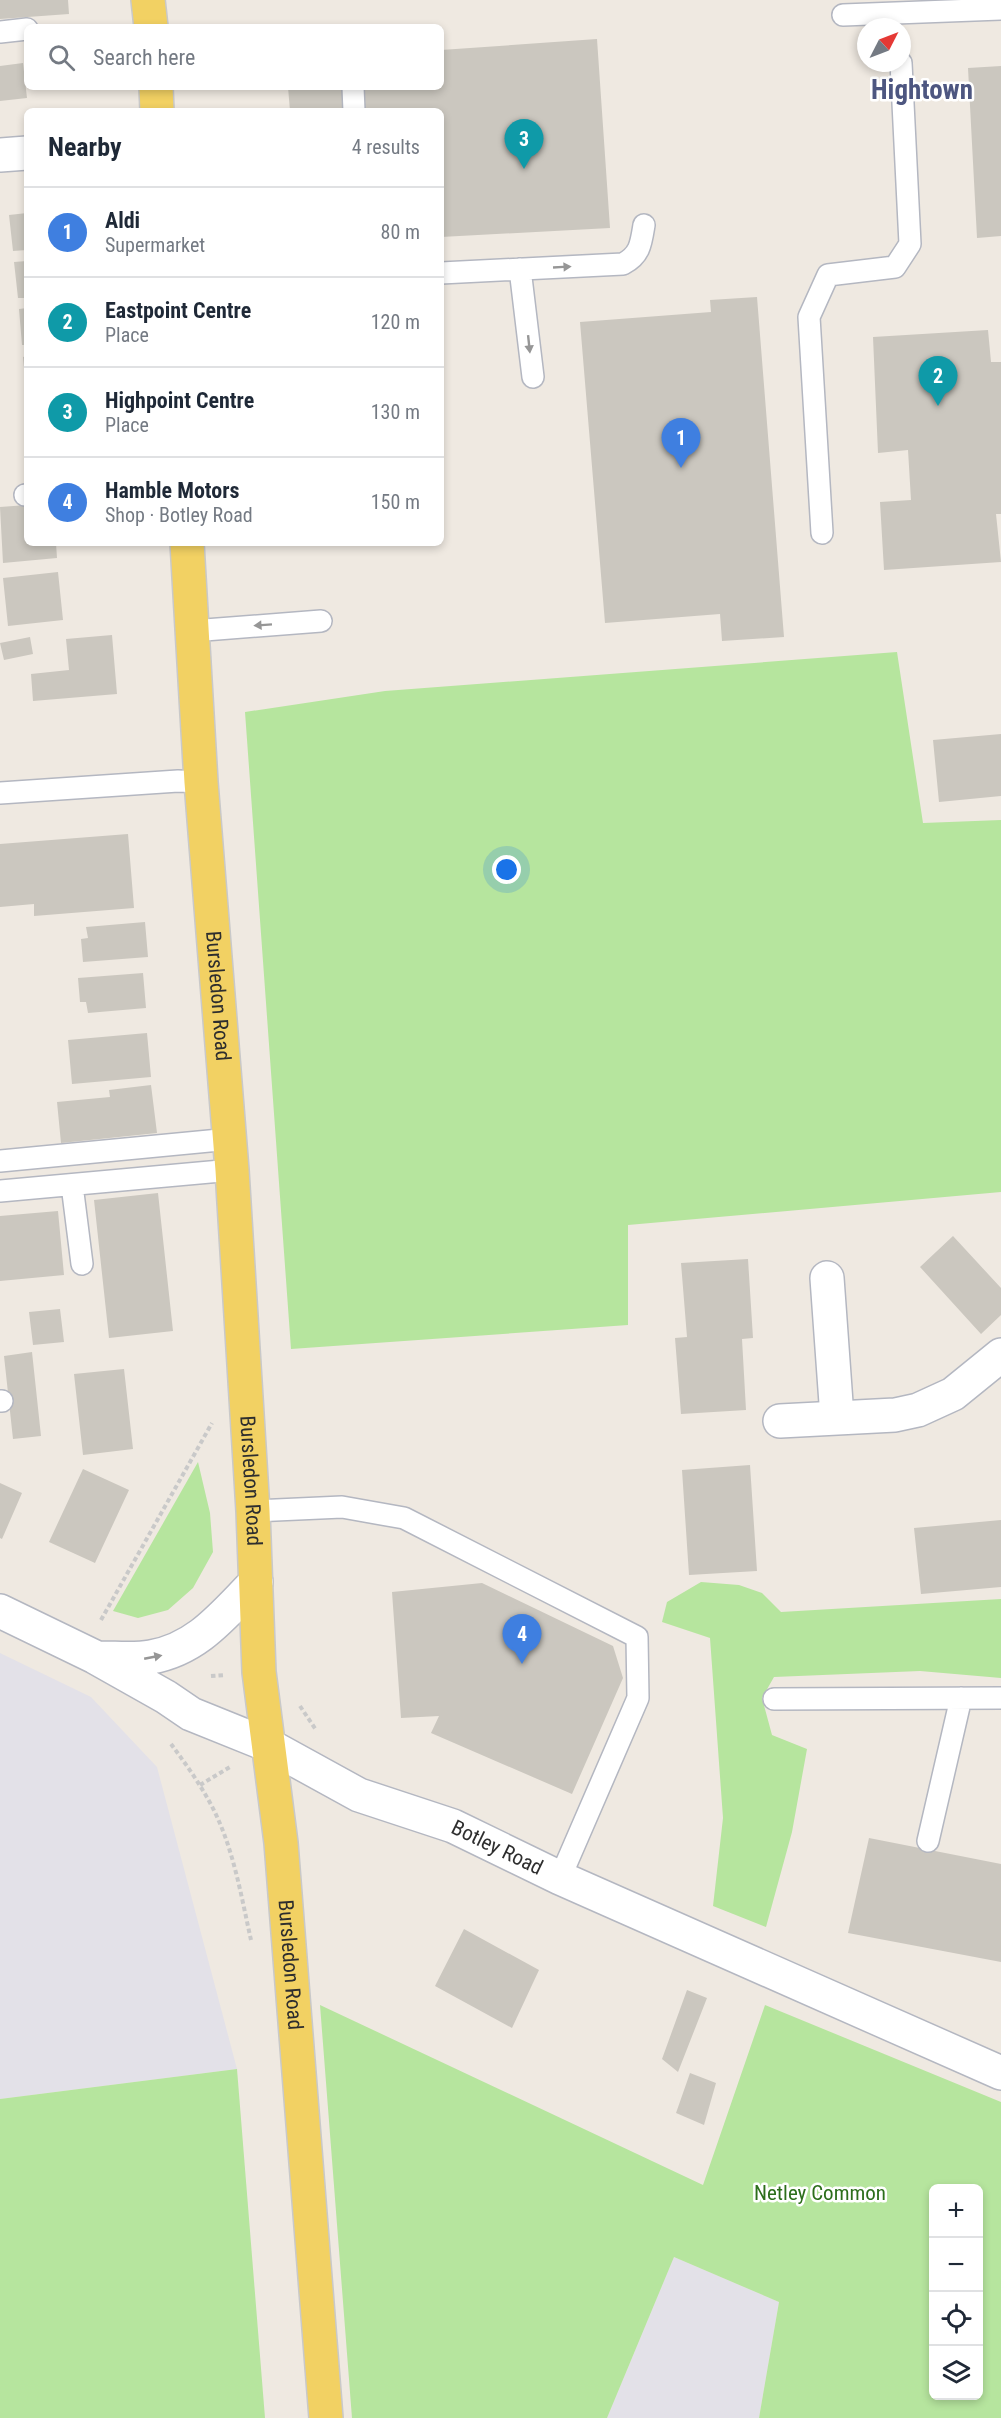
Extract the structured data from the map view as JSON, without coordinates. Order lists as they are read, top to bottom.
{
  "streets": {
    "main road": ["Bursledon Road"],
    "street": ["Botley Road"]
  },
  "crossings": [
    ["Bursledon Road", "Botley Road"]
  ],
  "districts": ["Hightown"],
  "parks": ["Netley Common"],
  "north": "top right",
  "page": {
    "search": "Search here",
    "heading": ["Nearby", "4 results"],
    "pins": [
      "3",
      "2",
      "1",
      "4"
    ],
    "list": [
      {
        "mark": "1",
        "name": "Aldi",
        "note": "Supermarket",
        "value": "80 m"
      },
      {
        "mark": "2",
        "name": "Eastpoint Centre",
        "note": "Place",
        "value": "120 m"
      },
      {
        "mark": "3",
        "name": "Highpoint Centre",
        "note": "Place",
        "value": "130 m"
      },
      {
        "mark": "4",
        "name": "Hamble Motors",
        "note": "Shop · Botley Road",
        "value": "150 m"
      }
    ],
    "map_buttons": ["+", "−"]
  }
}
